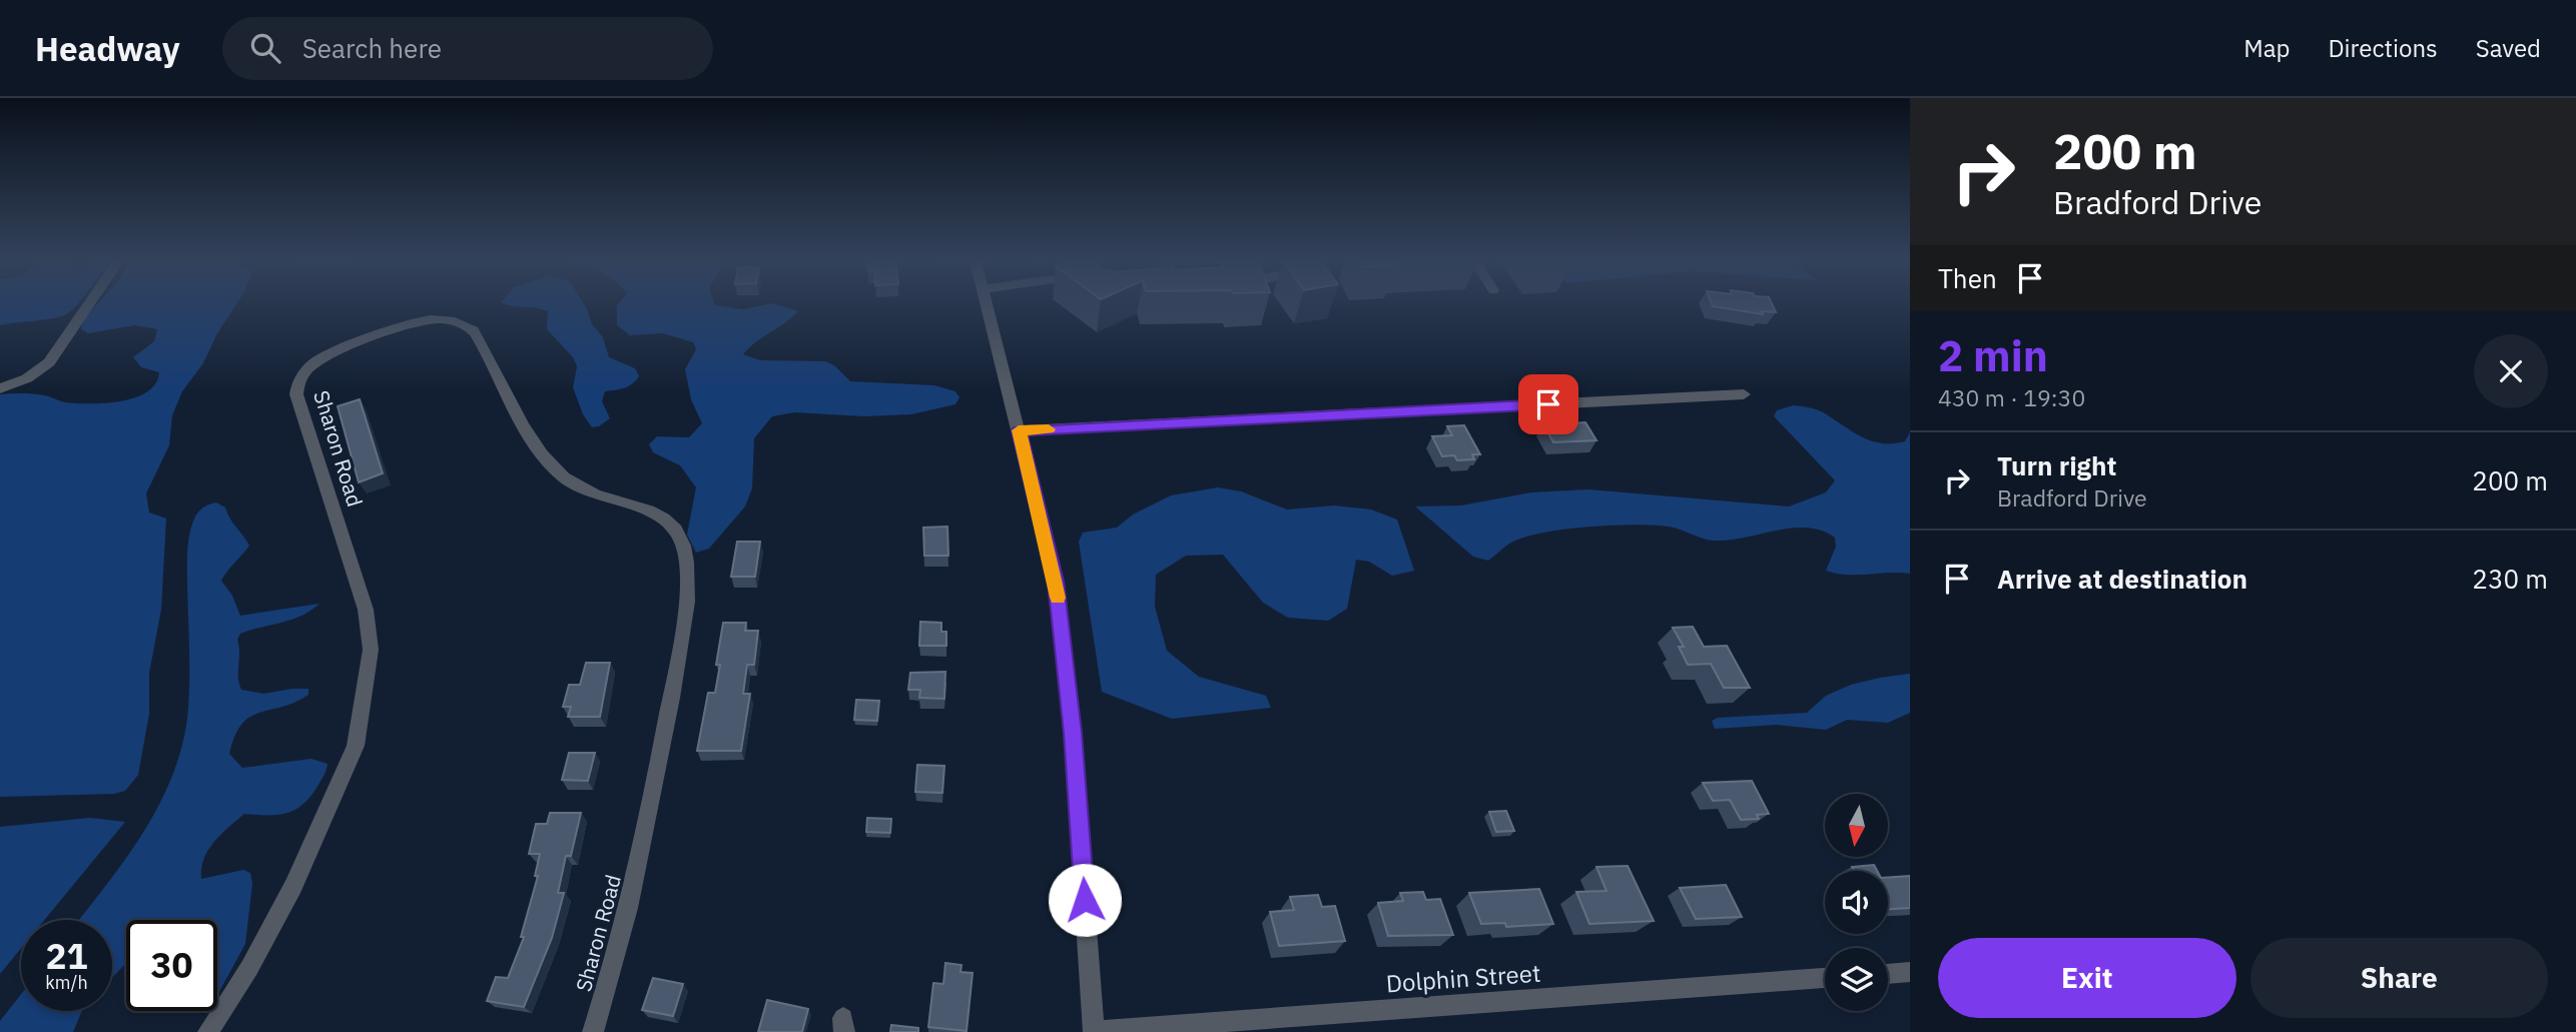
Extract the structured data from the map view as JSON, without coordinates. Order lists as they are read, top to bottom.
{
  "streets": {
    "street": ["Sharon Road", "Dolphin Street"]
  },
  "north": "bottom",
  "page": {
    "header": "Headway",
    "search": "Search here",
    "nav": ["Map", "Directions", "Saved"],
    "turn": ["200 m", "Bradford Drive"],
    "then": "Then",
    "heading": ["2 min", "430 m · 19:30"],
    "list": [
      {
        "name": "Turn right",
        "note": "Bradford Drive",
        "value": "200 m"
      },
      {
        "name": "Arrive at destination",
        "value": "230 m"
      }
    ],
    "speed": "21 km/h",
    "limit": "30",
    "buttons": ["Exit", "Share"]
  }
}
